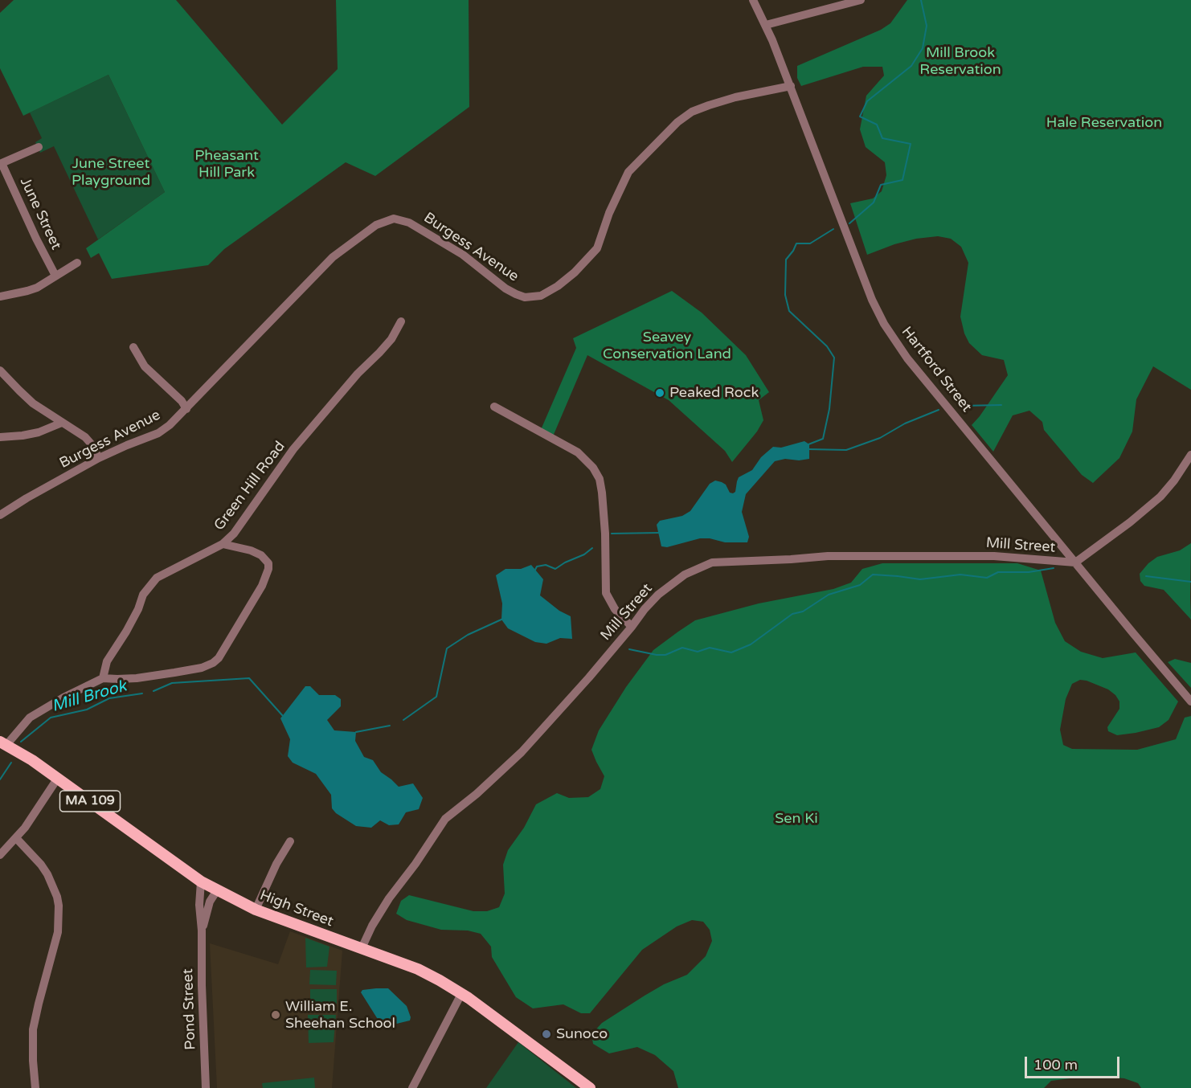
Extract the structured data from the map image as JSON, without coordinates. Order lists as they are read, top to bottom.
{
  "streets": {
    "main road": ["MA 109", "High Street"],
    "street": [
      "June Street",
      "Burgess Avenue",
      "Hartford Street",
      "Green Hill Road",
      "Mill Street",
      "Pond Street"
    ]
  },
  "crossings": [
    ["Burgess Avenue", "Hartford Street"],
    ["Hartford Street", "Mill Street"],
    ["Mill Street", "High Street"],
    ["High Street", "Pond Street"]
  ],
  "water": ["Mill Brook"],
  "parks": [
    "Mill Brook Reservation",
    "Hale Reservation",
    "Pheasant Hill Park",
    "June Street Playground",
    "Seavey Conservation Land",
    "Sen Ki"
  ],
  "places": ["Peaked Rock", "William E. Sheehan School", "Sunoco"],
  "scale_bar": "100 m"
}
